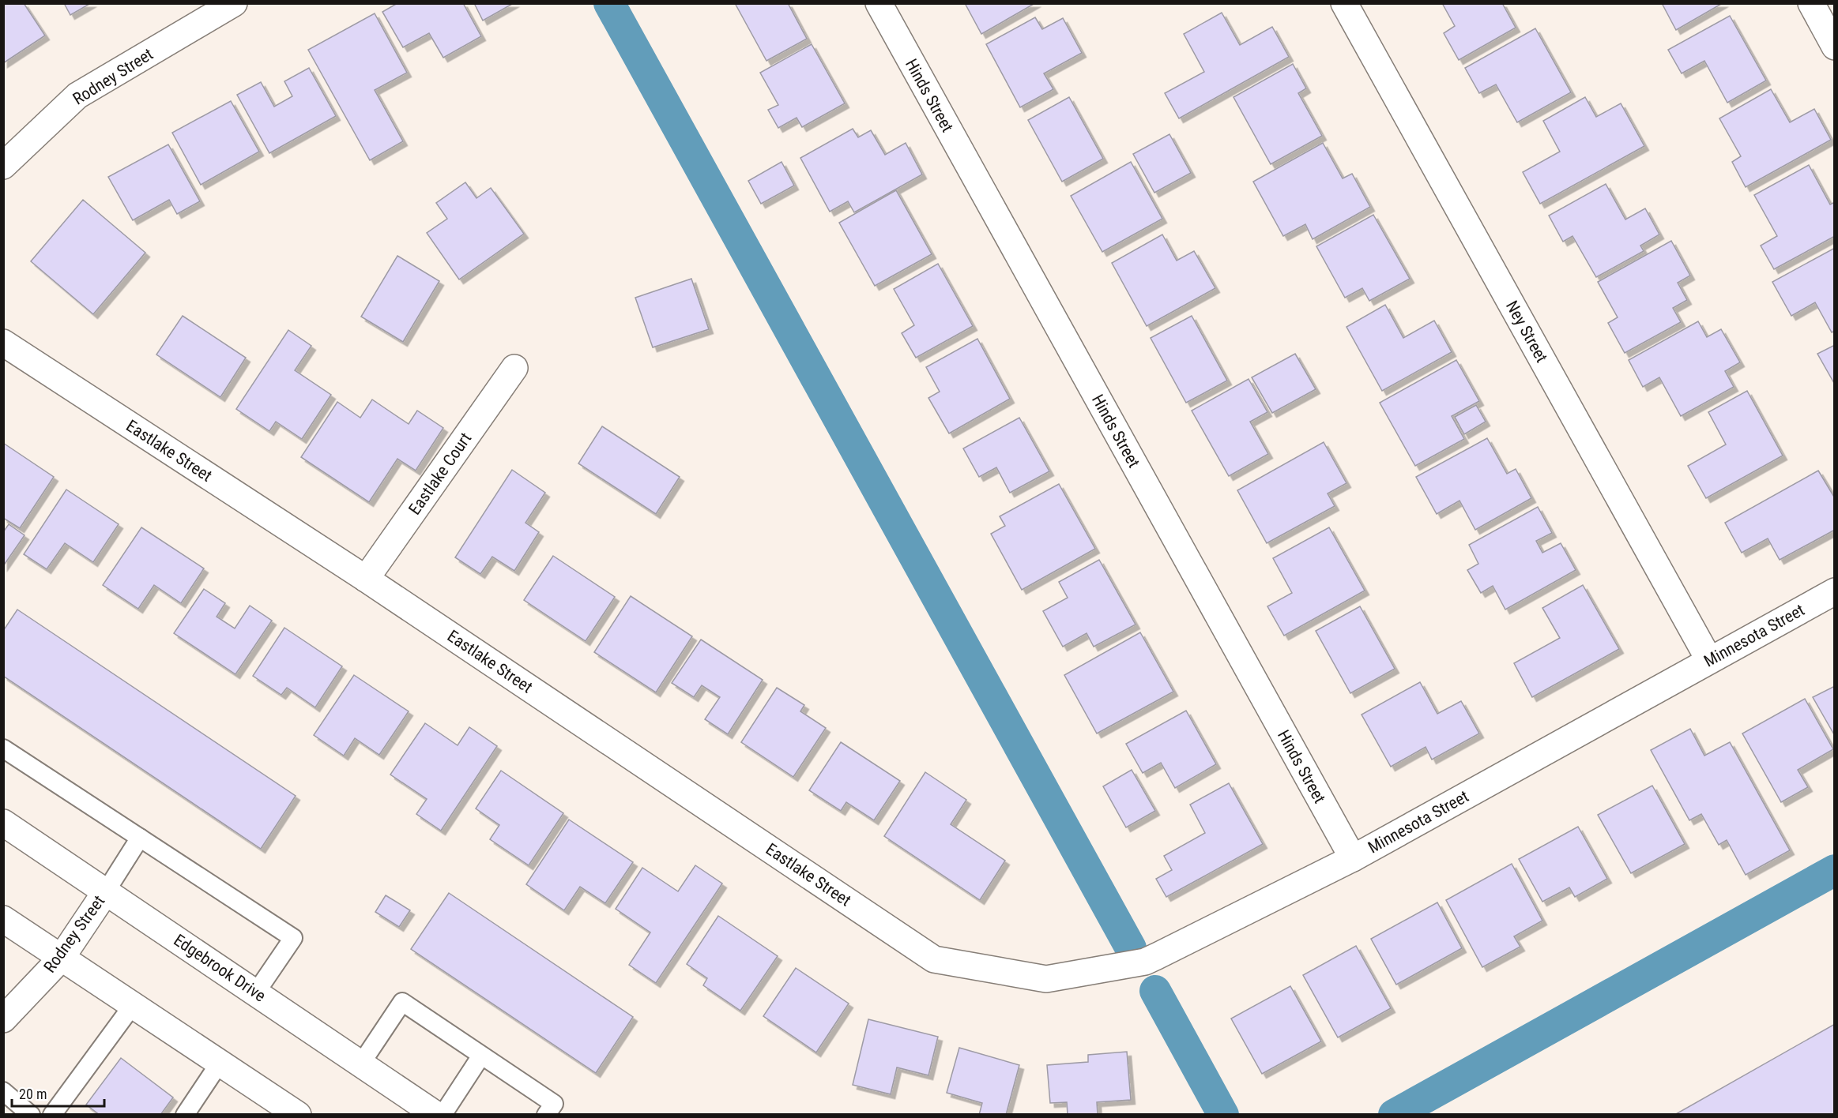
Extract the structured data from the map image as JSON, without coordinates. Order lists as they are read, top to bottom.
{
  "streets": {
    "street": [
      "Rodney Street",
      "Hinds Street",
      "Ney Street",
      "Eastlake Street",
      "Eastlake Court",
      "Minnesota Street",
      "Edgebrook Drive"
    ]
  },
  "crossings": [
    ["Rodney Street", "Edgebrook Drive"],
    ["Hinds Street", "Minnesota Street"],
    ["Ney Street", "Minnesota Street"],
    ["Eastlake Street", "Eastlake Court"],
    ["Eastlake Street", "Minnesota Street"]
  ],
  "scale_bar": "20 m"
}
